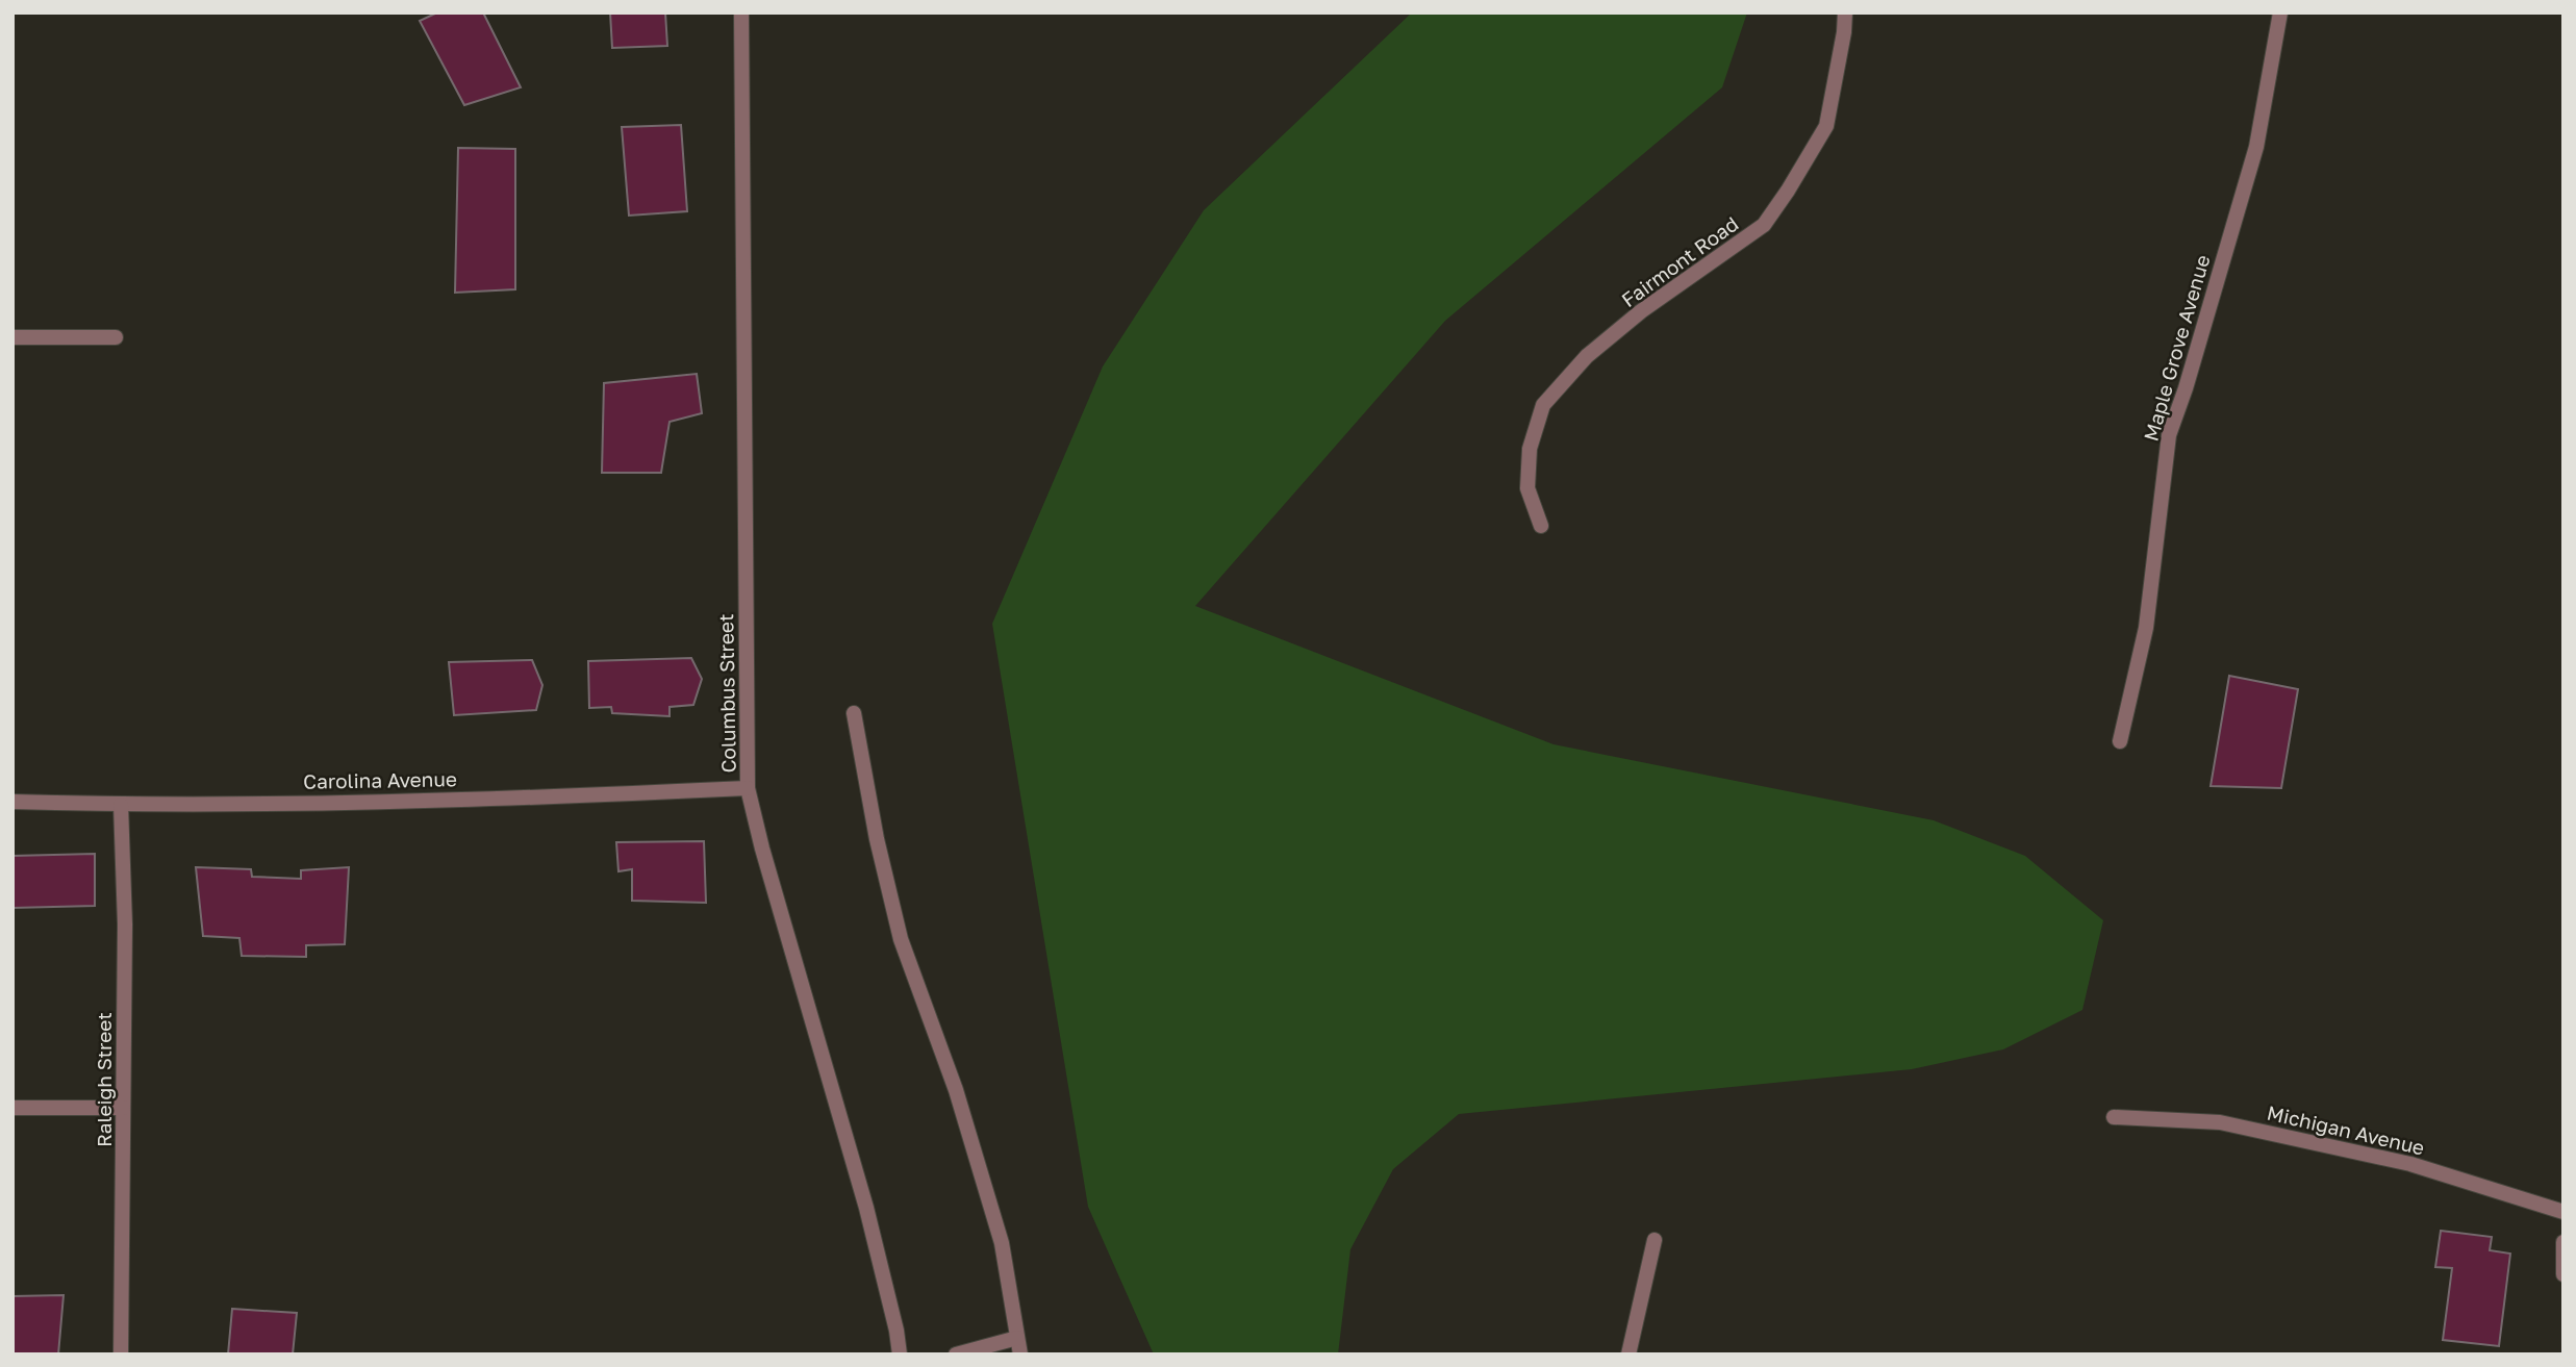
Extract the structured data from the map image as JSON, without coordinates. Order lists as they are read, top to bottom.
{
  "streets": {
    "street": [
      "Fairmont Road",
      "Maple Grove Avenue",
      "Columbus Street",
      "Carolina Avenue",
      "Raleigh Street",
      "Michigan Avenue"
    ]
  },
  "crossings": [
    ["Columbus Street", "Carolina Avenue"],
    ["Carolina Avenue", "Raleigh Street"]
  ]
}
